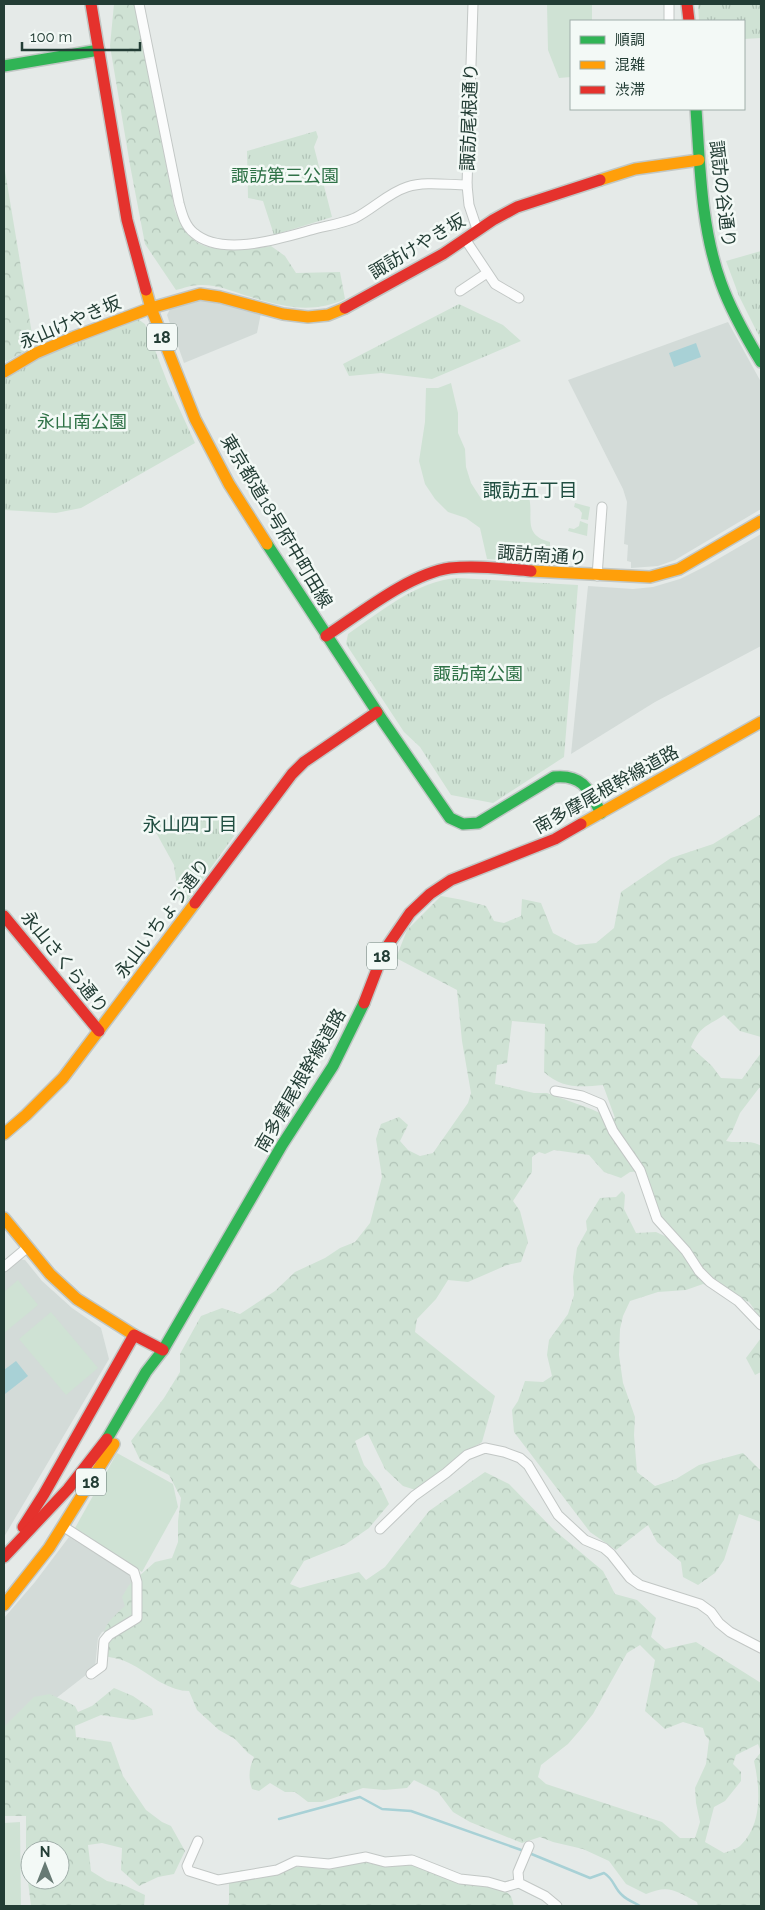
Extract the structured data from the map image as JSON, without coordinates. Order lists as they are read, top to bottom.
{
  "streets": {
    "main road": [
      "諏訪の谷通り",
      "諏訪けやき坂",
      "永山けやき坂",
      "18",
      "東京都道18号府中町田線",
      "諏訪南通り",
      "南多摩尾根幹線道路",
      "永山いちょう通り",
      "永山さくら通り"
    ],
    "street": ["諏訪尾根通り"]
  },
  "crossings": [
    ["諏訪尾根通り", "諏訪けやき坂"],
    ["諏訪の谷通り", "諏訪けやき坂"],
    ["諏訪けやき坂", "永山けやき坂"],
    ["諏訪けやき坂", "東京都道18号府中町田線"],
    ["永山けやき坂", "東京都道18号府中町田線"],
    ["東京都道18号府中町田線", "諏訪南通り"],
    ["東京都道18号府中町田線", "南多摩尾根幹線道路"],
    ["東京都道18号府中町田線", "永山いちょう通り"],
    ["永山いちょう通り", "永山さくら通り"]
  ],
  "districts": ["諏訪五丁目", "永山四丁目"],
  "parks": ["諏訪第三公園", "永山南公園", "諏訪南公園"],
  "legend": ["順調", "混雑", "渋滞"],
  "scale_bar": "100 m",
  "north": "top"
}
